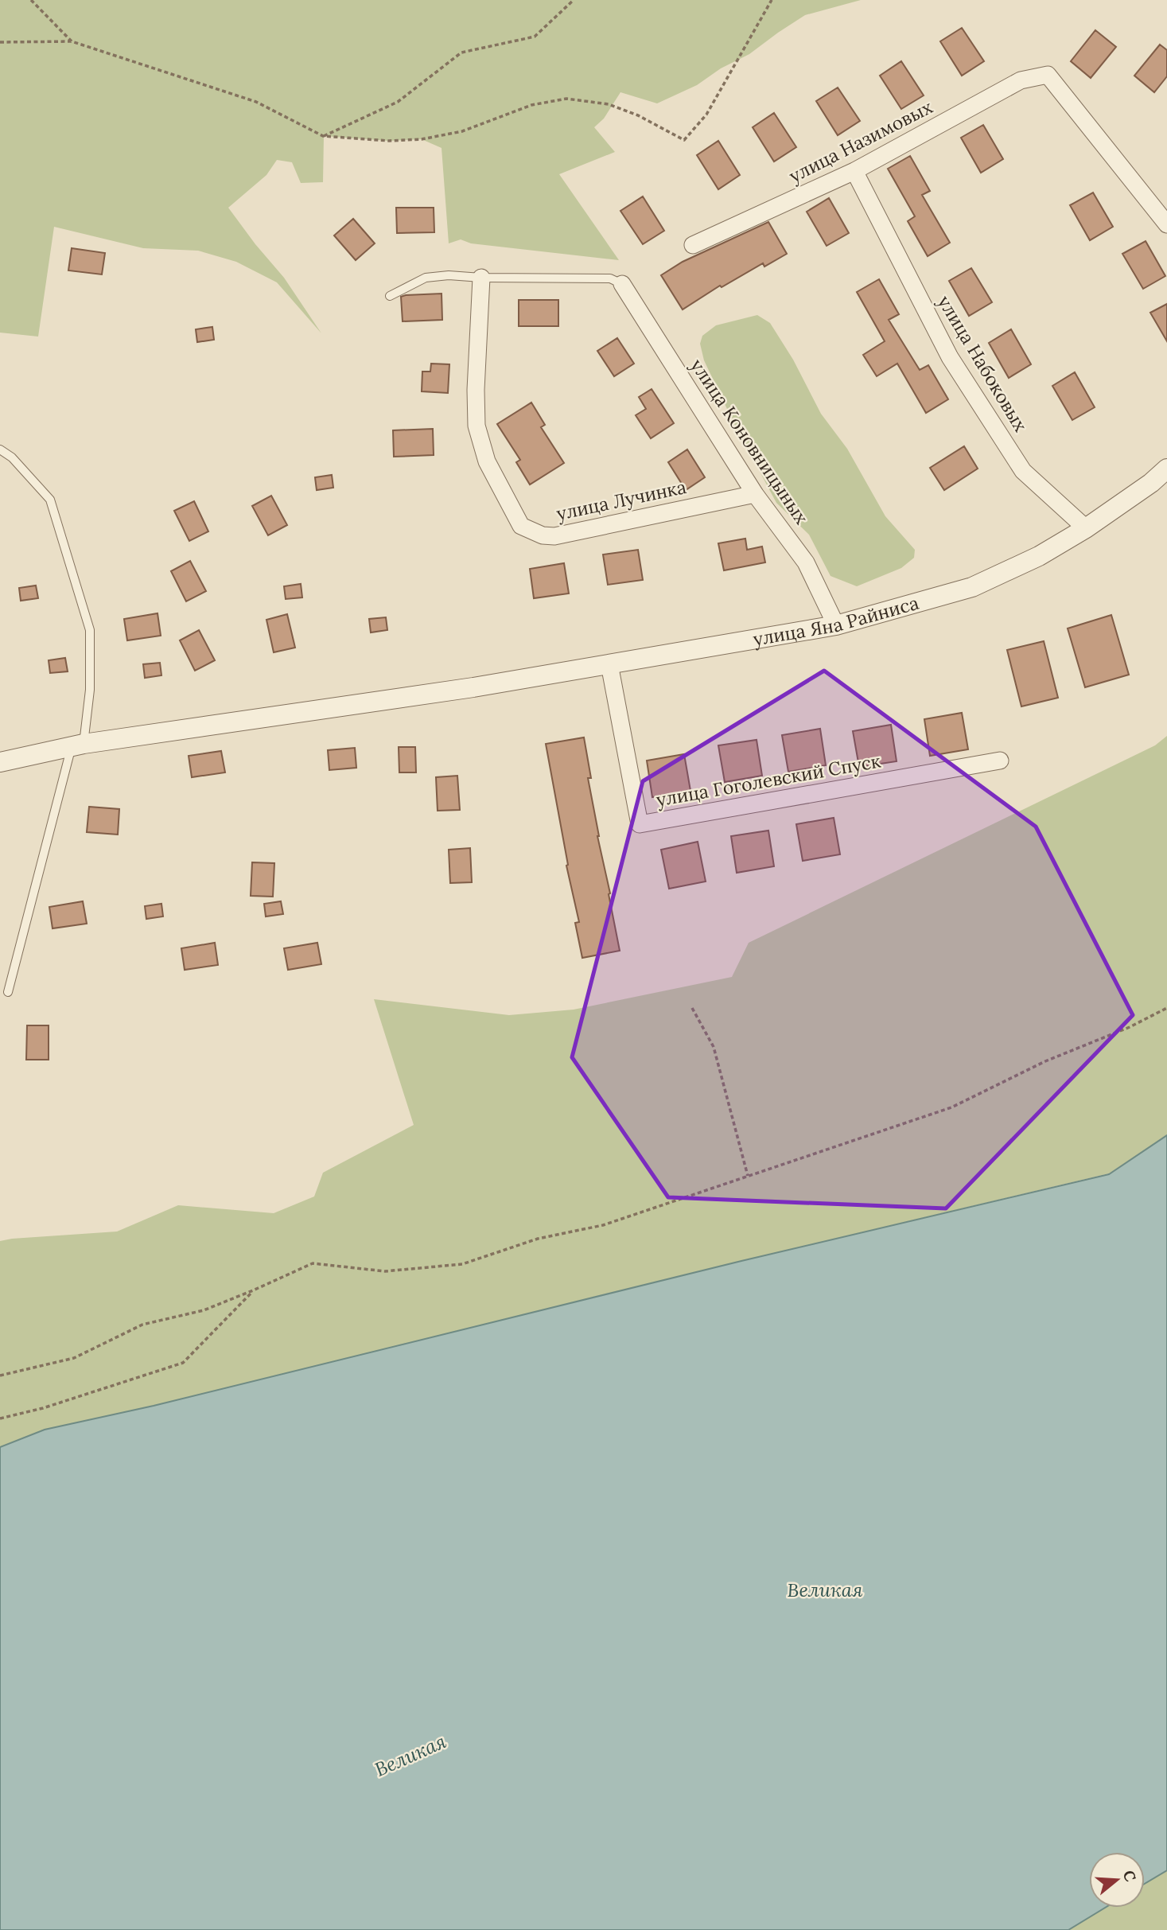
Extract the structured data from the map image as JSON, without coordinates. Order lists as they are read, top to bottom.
{
  "streets": {
    "street": [
      "улица Назимовых",
      "улица Набоковых",
      "улица Коновницыных",
      "улица Лучинка",
      "улица Яна Райниса",
      "улица Гоголевский Спуск"
    ]
  },
  "crossings": [
    ["улица Назимовых", "улица Набоковых"],
    ["улица Набоковых", "улица Яна Райниса"],
    ["улица Коновницыных", "улица Лучинка"],
    ["улица Коновницыных", "улица Яна Райниса"],
    ["улица Яна Райниса", "улица Гоголевский Спуск"]
  ],
  "water": ["Великая"],
  "north": "right"
}
